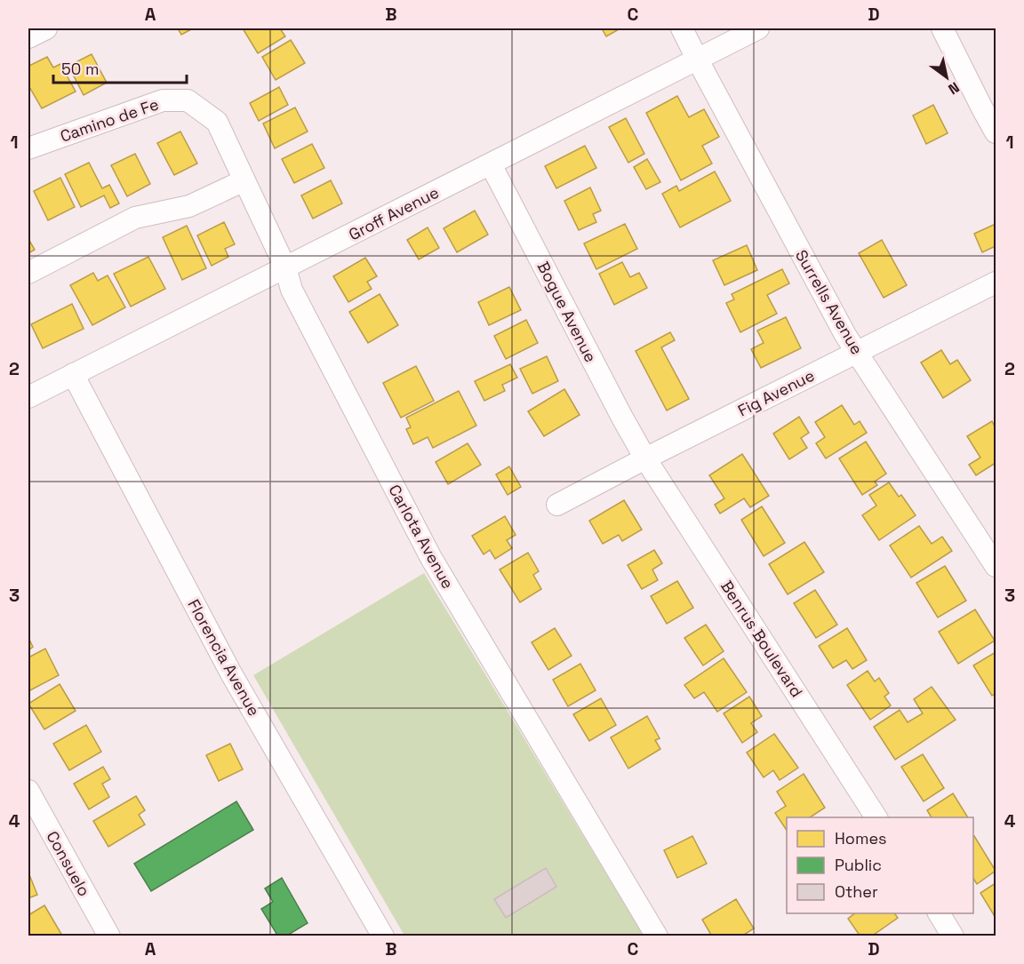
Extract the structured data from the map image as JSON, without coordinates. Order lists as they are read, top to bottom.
{
  "streets": {
    "street": [
      "Camino de Fe",
      "Groff Avenue",
      "Surrells Avenue",
      "Bogue Avenue",
      "Fig Avenue",
      "Carlota Avenue",
      "Benrus Boulevard",
      "Florencia Avenue",
      "Consuelo"
    ]
  },
  "crossings": [
    ["Camino de Fe", "Carlota Avenue"],
    ["Groff Avenue", "Surrells Avenue"],
    ["Groff Avenue", "Bogue Avenue"],
    ["Groff Avenue", "Carlota Avenue"],
    ["Groff Avenue", "Florencia Avenue"],
    ["Surrells Avenue", "Fig Avenue"],
    ["Bogue Avenue", "Fig Avenue"],
    ["Bogue Avenue", "Benrus Boulevard"],
    ["Fig Avenue", "Benrus Boulevard"]
  ],
  "legend": ["Homes", "Public", "Other"],
  "scale_bar": "50 m",
  "north": "bottom right",
  "grid": {
    "columns": [
      "A",
      "B",
      "C",
      "D"
    ],
    "rows": [
      "1",
      "2",
      "3",
      "4"
    ]
  }
}
